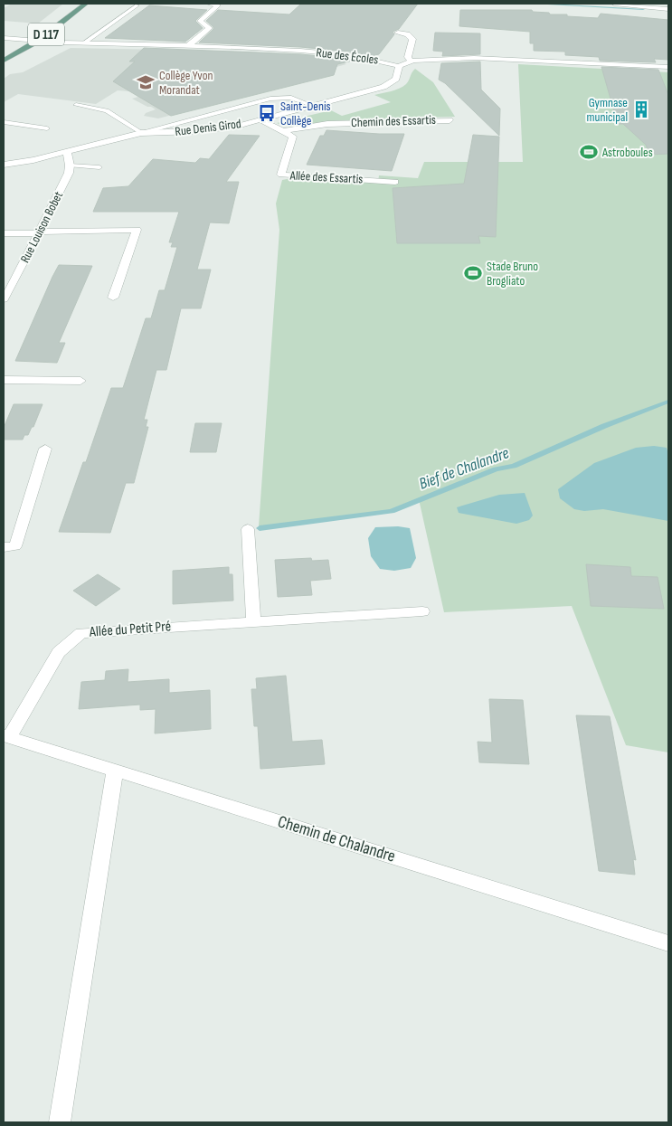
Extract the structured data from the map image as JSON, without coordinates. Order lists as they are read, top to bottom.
{
  "streets": {
    "main road": ["D 117"],
    "street": [
      "Rue des Écoles",
      "Chemin des Essartis",
      "Rue Denis Girod",
      "Allée des Essartis",
      "Rue Louison Bobet",
      "Allée du Petit Pré",
      "Chemin de Chalandre"
    ]
  },
  "crossings": [
    ["D 117", "Rue des Écoles"],
    ["Rue des Écoles", "Rue Denis Girod"],
    ["Chemin des Essartis", "Allée des Essartis"],
    ["Allée du Petit Pré", "Chemin de Chalandre"]
  ],
  "water": ["Bief de Chalandre"],
  "places": {
    "school or university": ["Collège Yvon Morandat"],
    "building": ["Gymnase municipal"],
    "bus stop": ["Saint-Denis Collège"],
    "sports": ["Astroboules", "Stade Bruno Brogliato"]
  }
}
